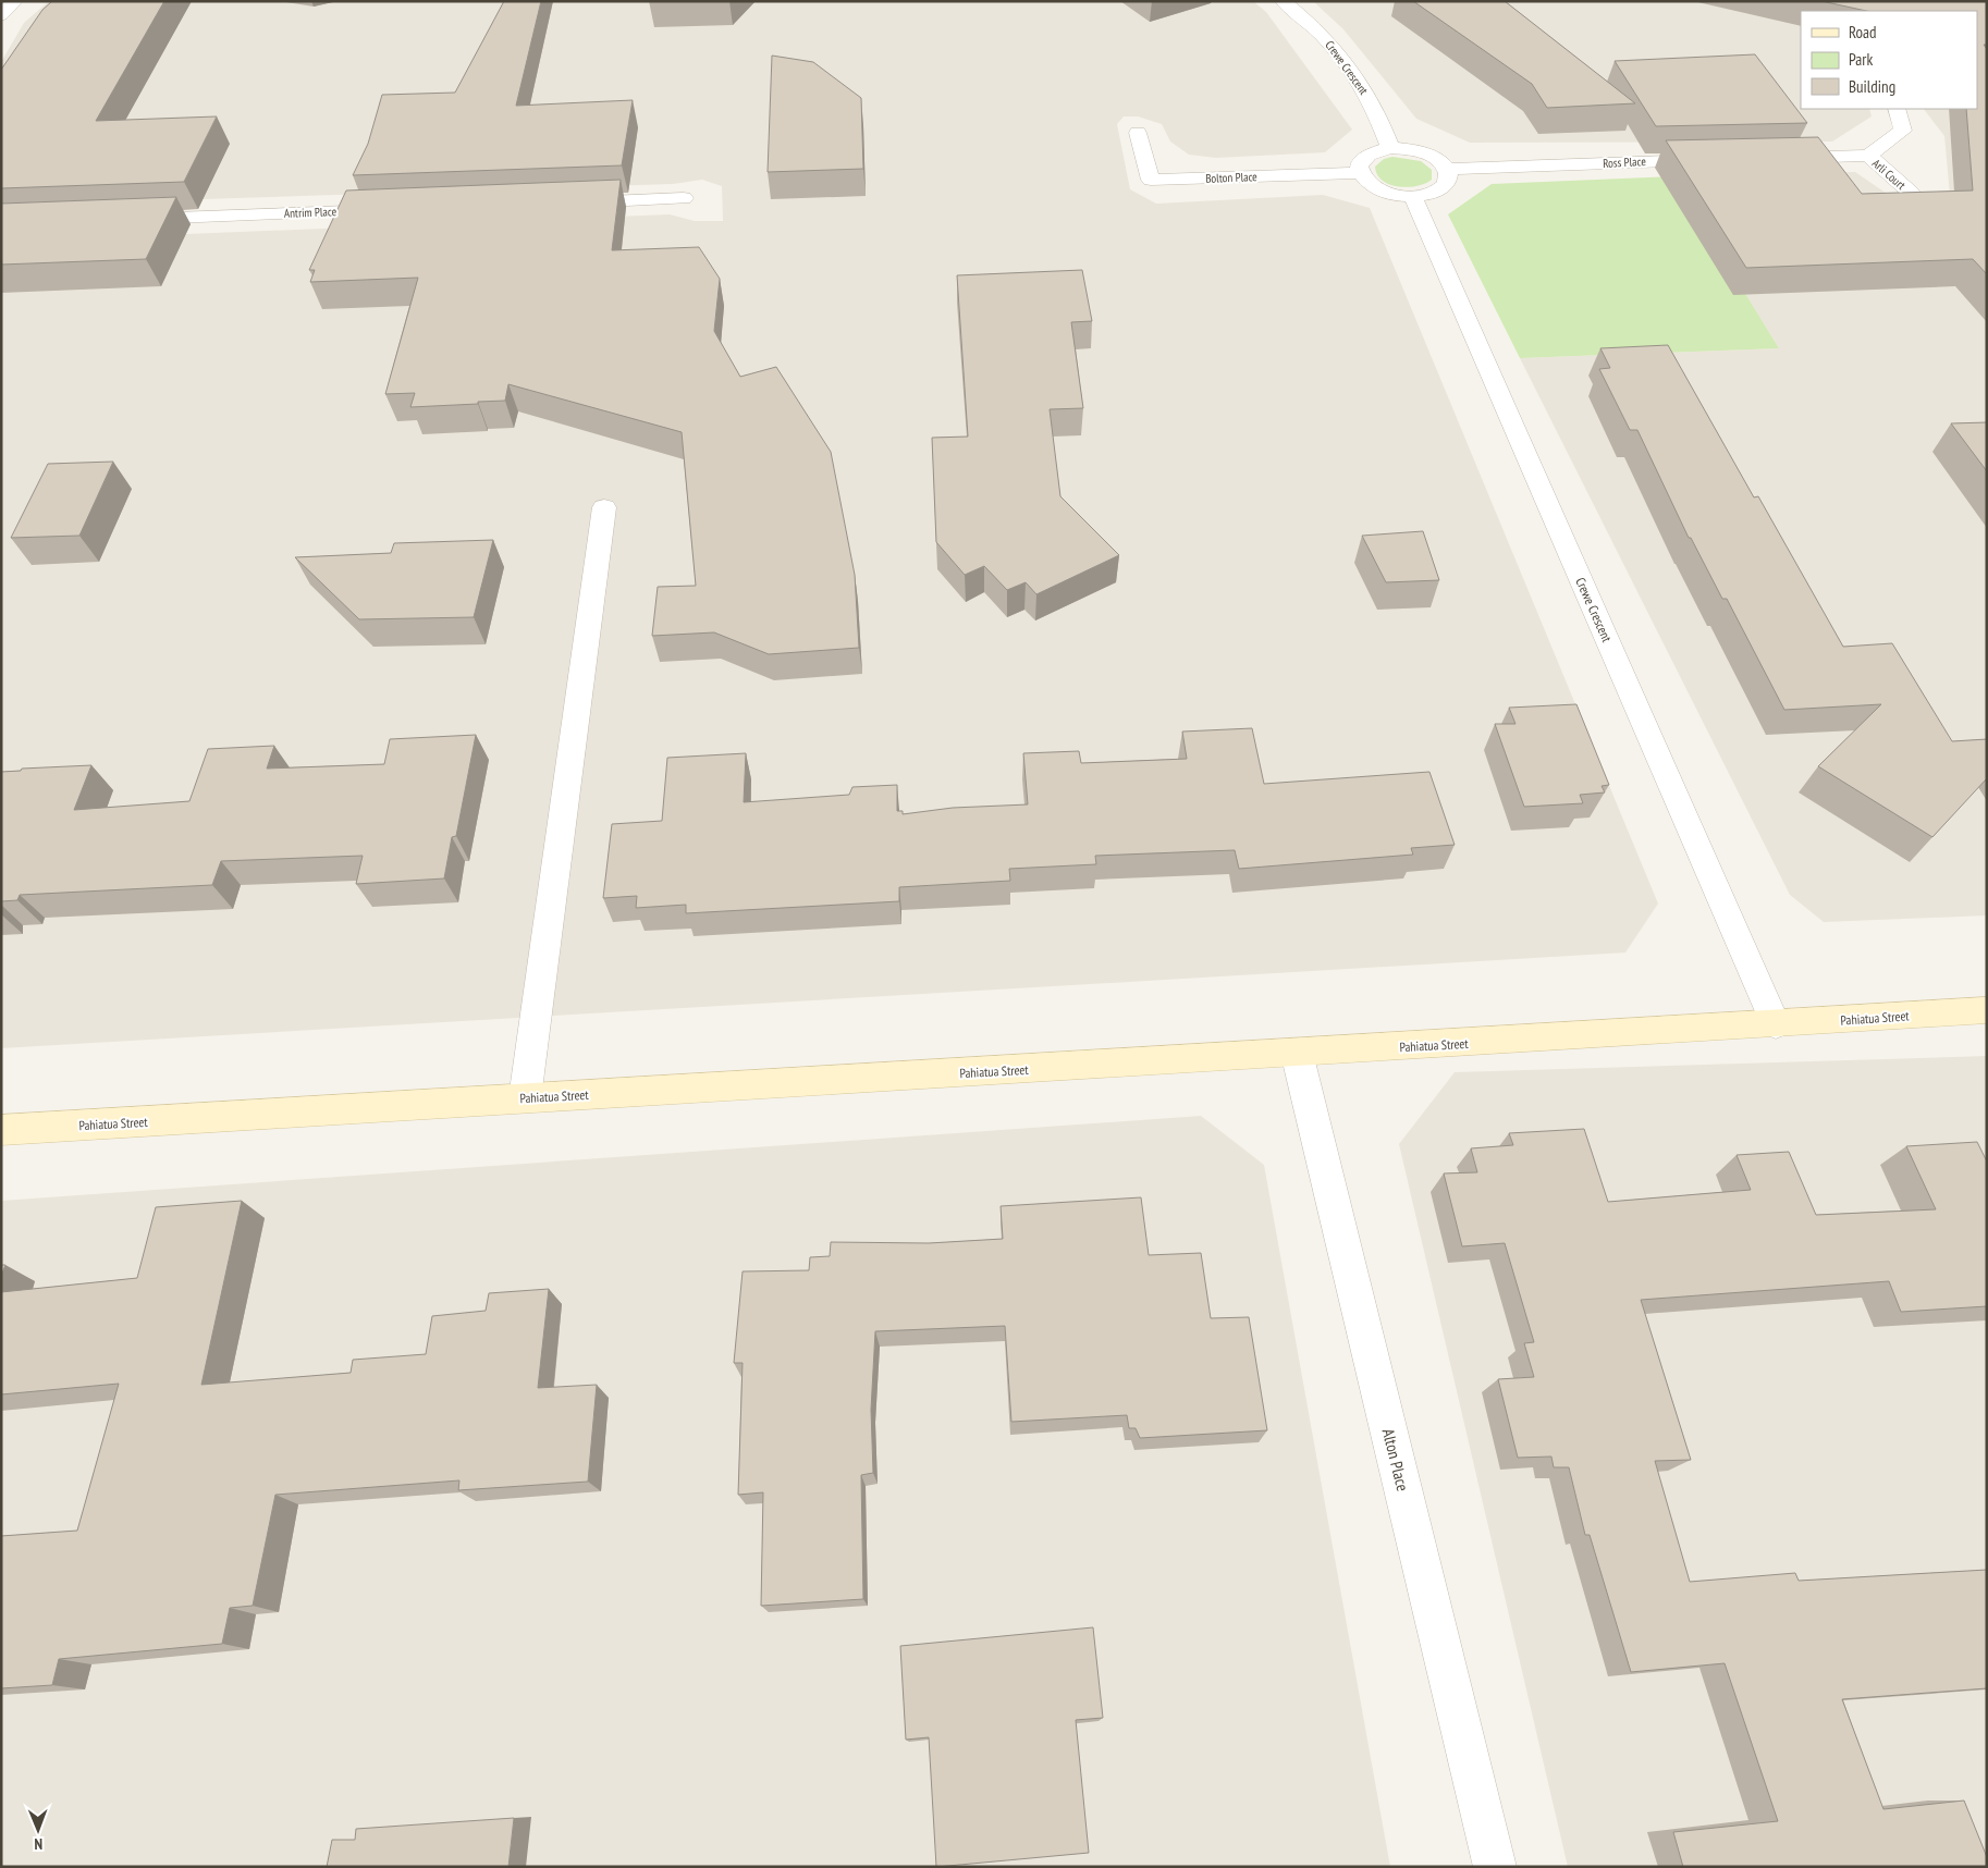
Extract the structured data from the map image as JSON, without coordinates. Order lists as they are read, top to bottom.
{
  "streets": {
    "street": [
      "Crewe Crescent",
      "Ross Place",
      "Arli Court",
      "Bolton Place",
      "Antrim Place",
      "Pahiatua Street",
      "Alton Place"
    ]
  },
  "crossings": [
    ["Crewe Crescent", "Pahiatua Street"],
    ["Pahiatua Street", "Alton Place"]
  ],
  "legend": ["Road", "Park", "Building"],
  "north": "bottom"
}
